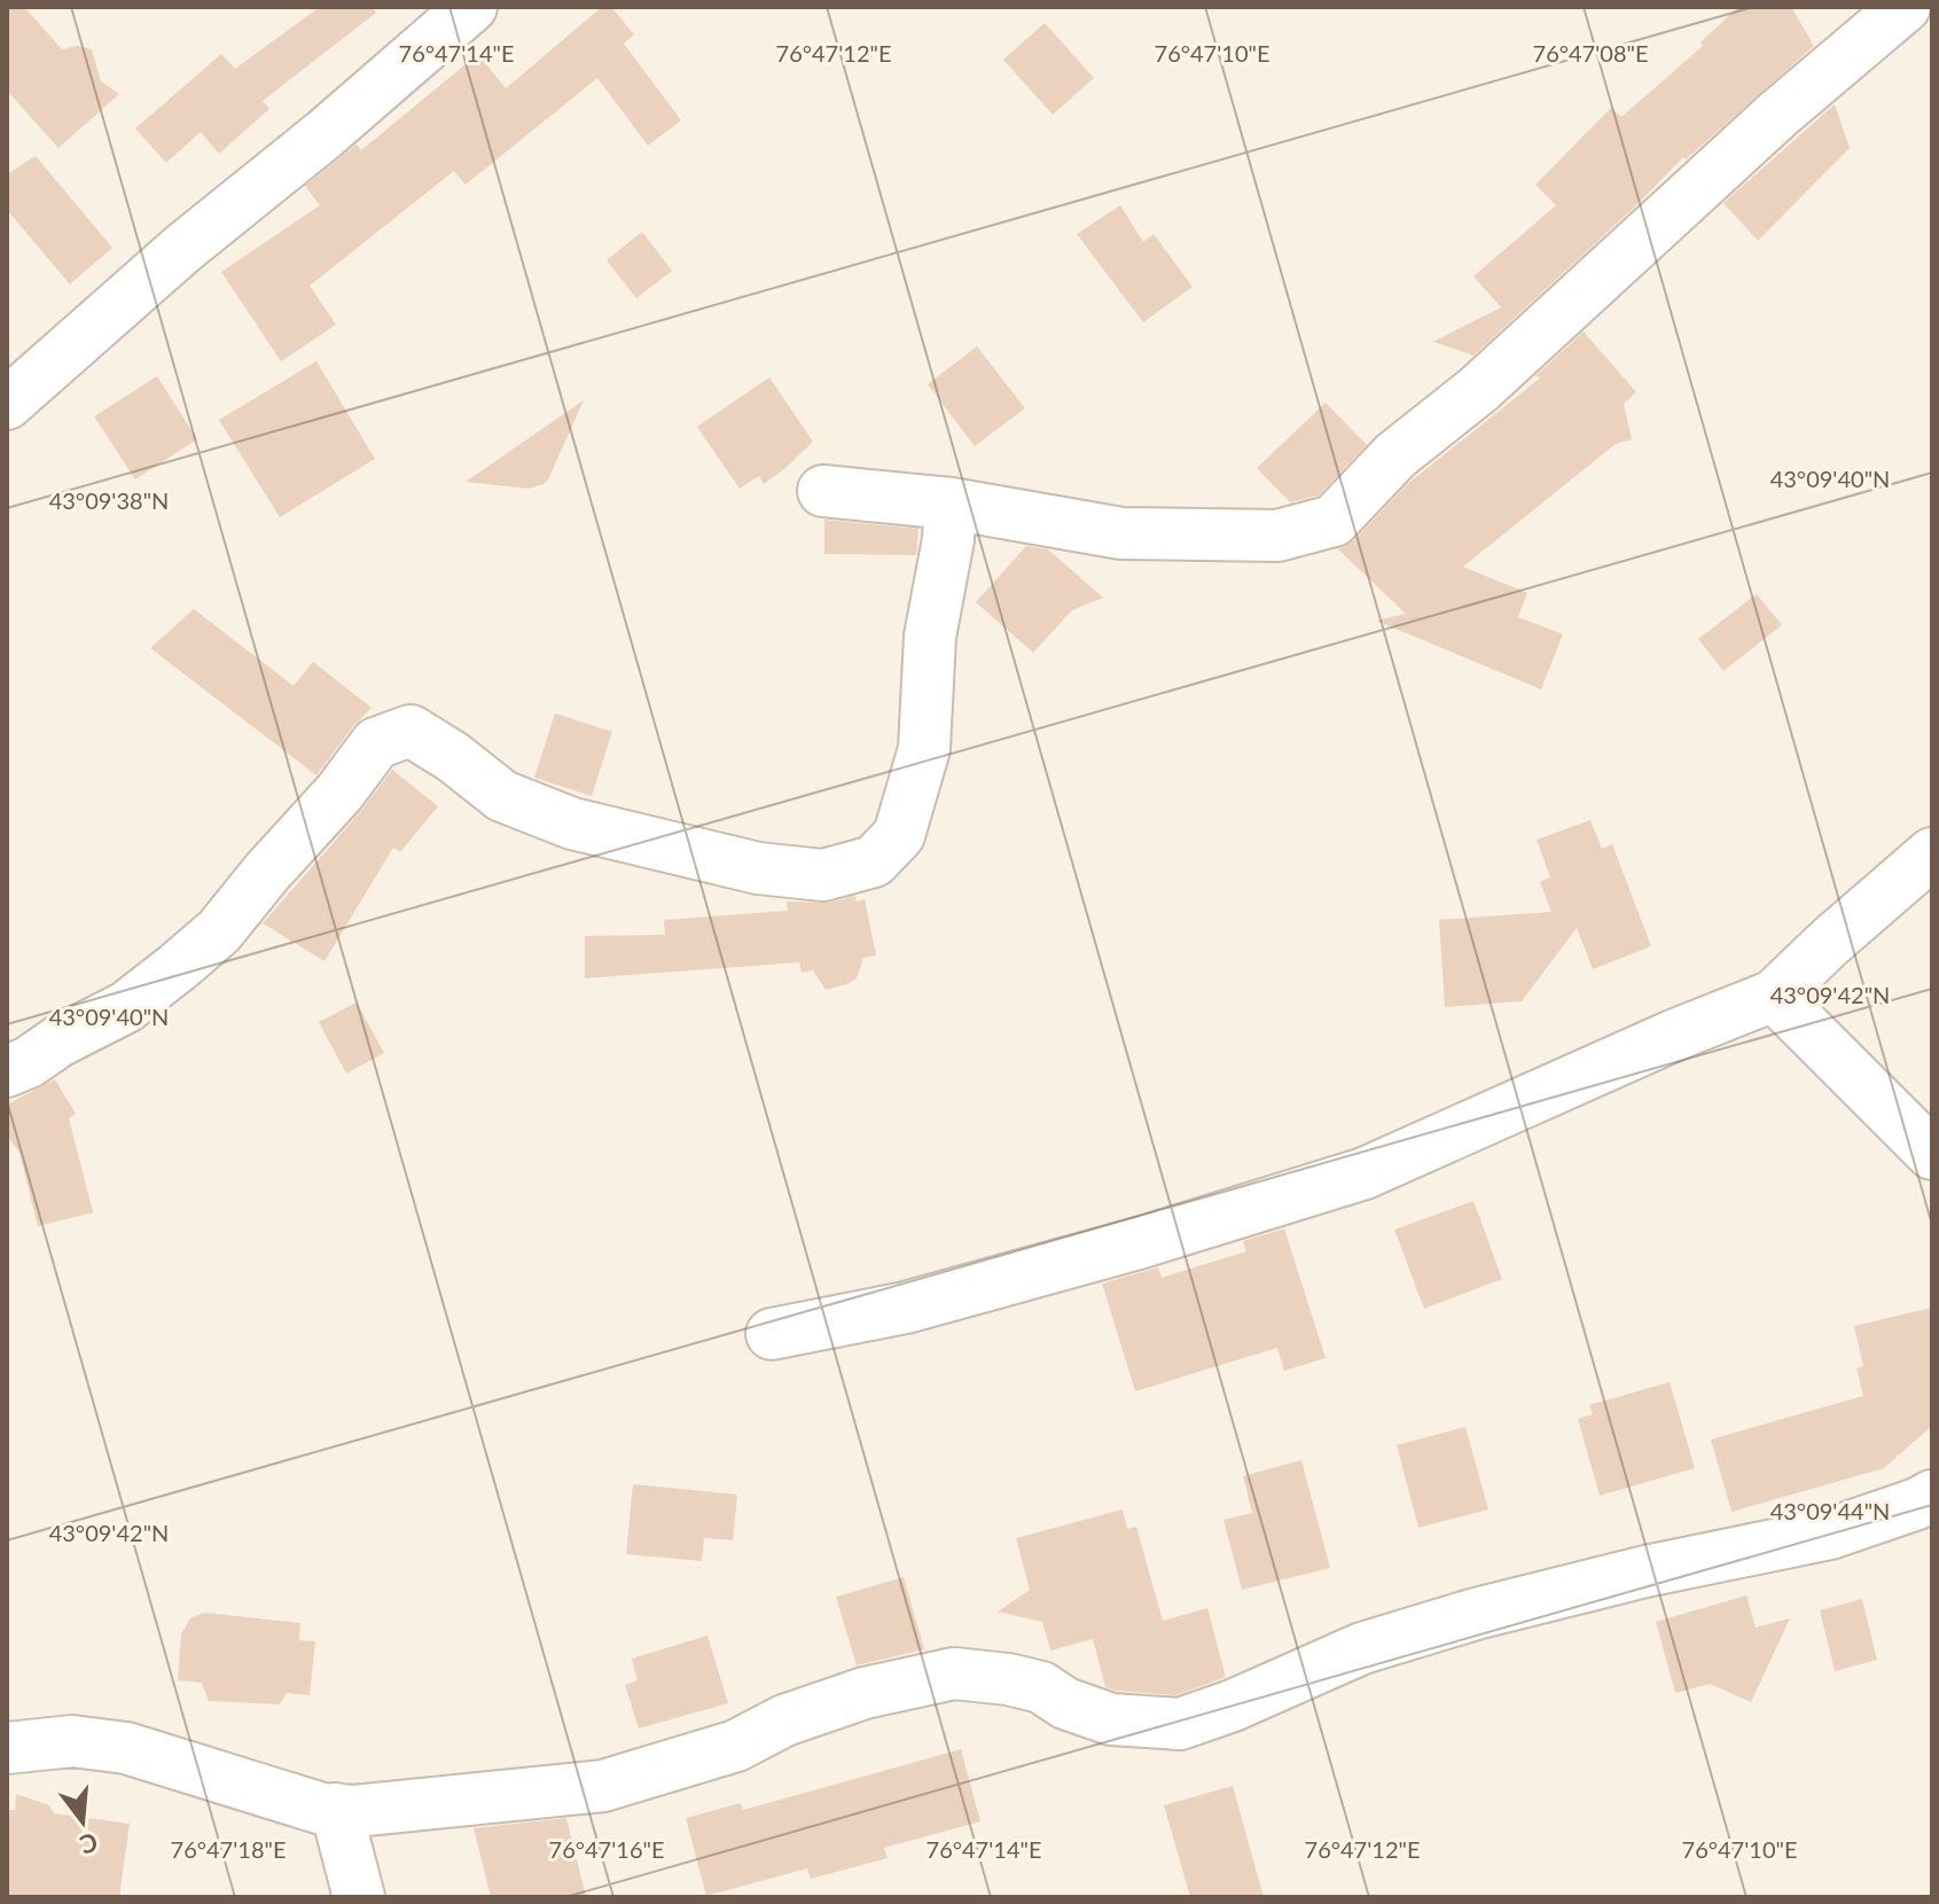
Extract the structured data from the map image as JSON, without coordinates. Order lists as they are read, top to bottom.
{
  "north": "bottom",
  "coordinates": [
    "76°47'14\"E",
    "76°47'12\"E",
    "76°47'10\"E",
    "76°47'08\"E",
    "43°09'40\"N",
    "43°09'38\"N",
    "43°09'42\"N",
    "43°09'44\"N",
    "76°47'18\"E",
    "76°47'16\"E"
  ]
}
